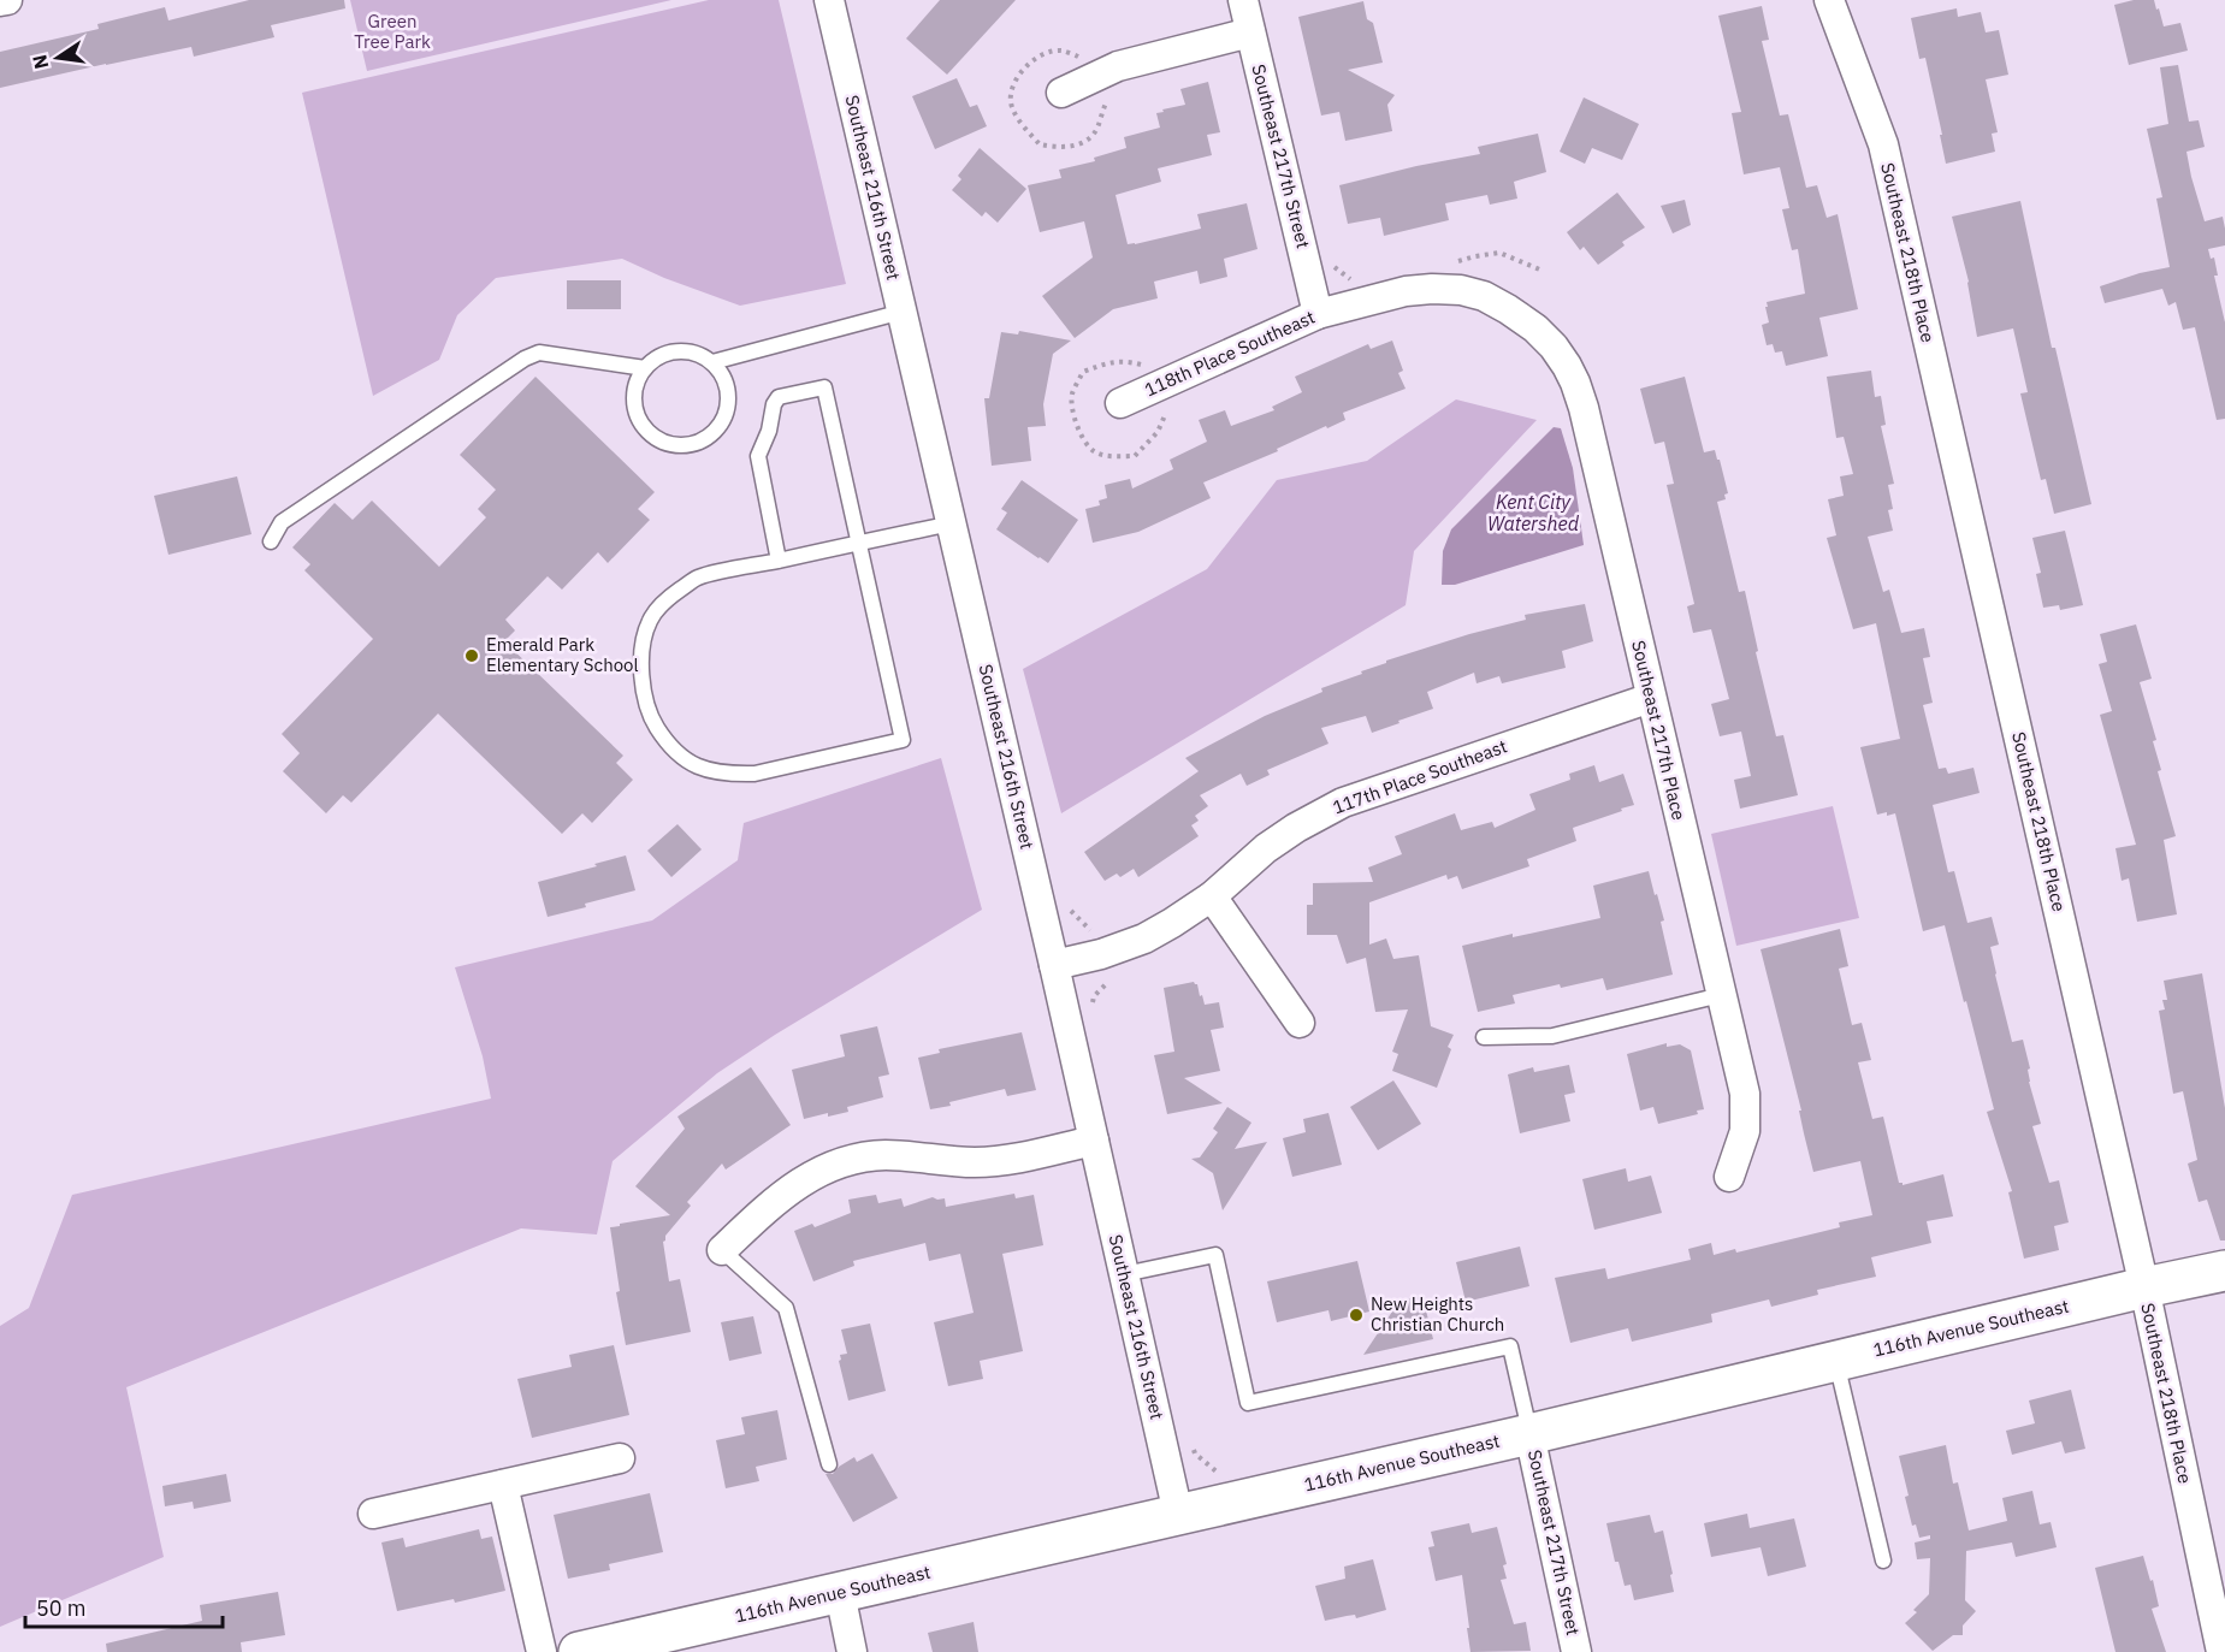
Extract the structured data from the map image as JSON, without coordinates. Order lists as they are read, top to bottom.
{
  "streets": {
    "main road": ["116th Avenue Southeast"],
    "street": [
      "Southeast 217th Street",
      "Southeast 216th Street",
      "Southeast 218th Place",
      "118th Place Southeast",
      "Southeast 217th Place",
      "117th Place Southeast"
    ]
  },
  "crossings": [
    ["Southeast 217th Street", "118th Place Southeast"],
    ["Southeast 217th Street", "116th Avenue Southeast"],
    ["Southeast 216th Street", "117th Place Southeast"],
    ["Southeast 216th Street", "116th Avenue Southeast"],
    ["Southeast 218th Place", "116th Avenue Southeast"],
    ["118th Place Southeast", "Southeast 217th Place"],
    ["Southeast 217th Place", "117th Place Southeast"]
  ],
  "water": ["Kent City Watershed"],
  "parks": ["Green Tree Park"],
  "places": ["Emerald Park Elementary School", "New Heights Christian Church"],
  "scale_bar": "50 m",
  "north": "left"
}
